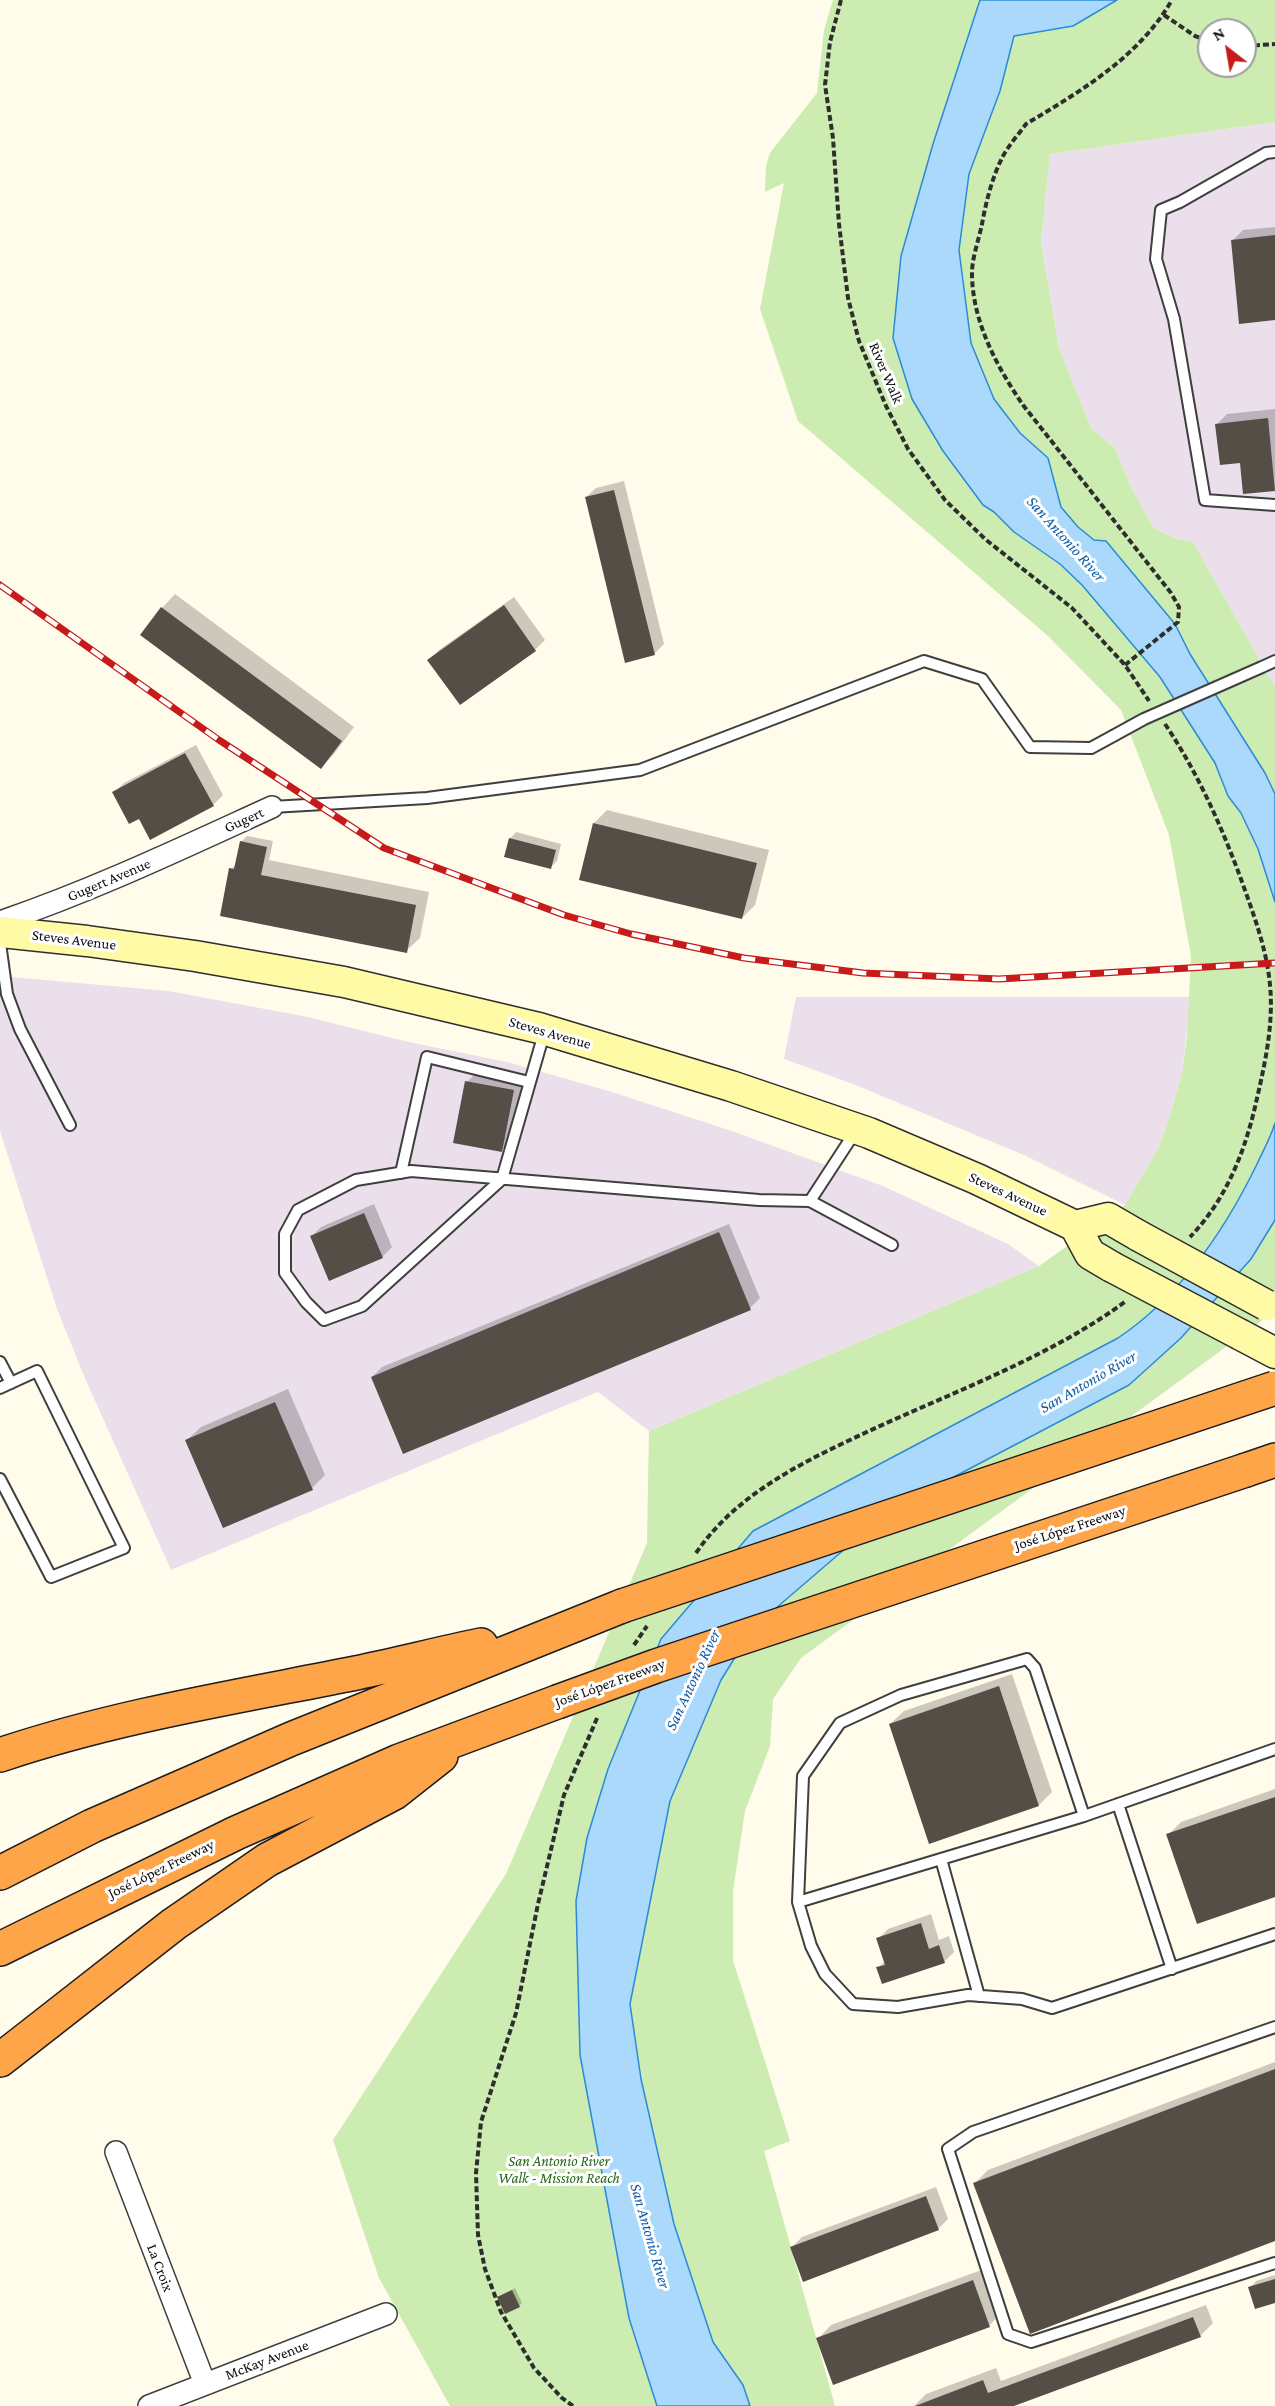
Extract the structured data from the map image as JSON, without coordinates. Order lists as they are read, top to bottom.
{
  "streets": {
    "highway": ["José López Freeway"],
    "main road": ["Steves Avenue"],
    "street": [
      "Gugert",
      "Gugert Avenue",
      "La Croix",
      "McKay Avenue"
    ],
    "path": ["River Walk"]
  },
  "crossings": [
    ["Gugert", "Gugert Avenue"],
    ["La Croix", "McKay Avenue"]
  ],
  "water": ["San Antonio River"],
  "parks": ["San Antonio River Walk - Mission Reach"],
  "north": "top left"
}
